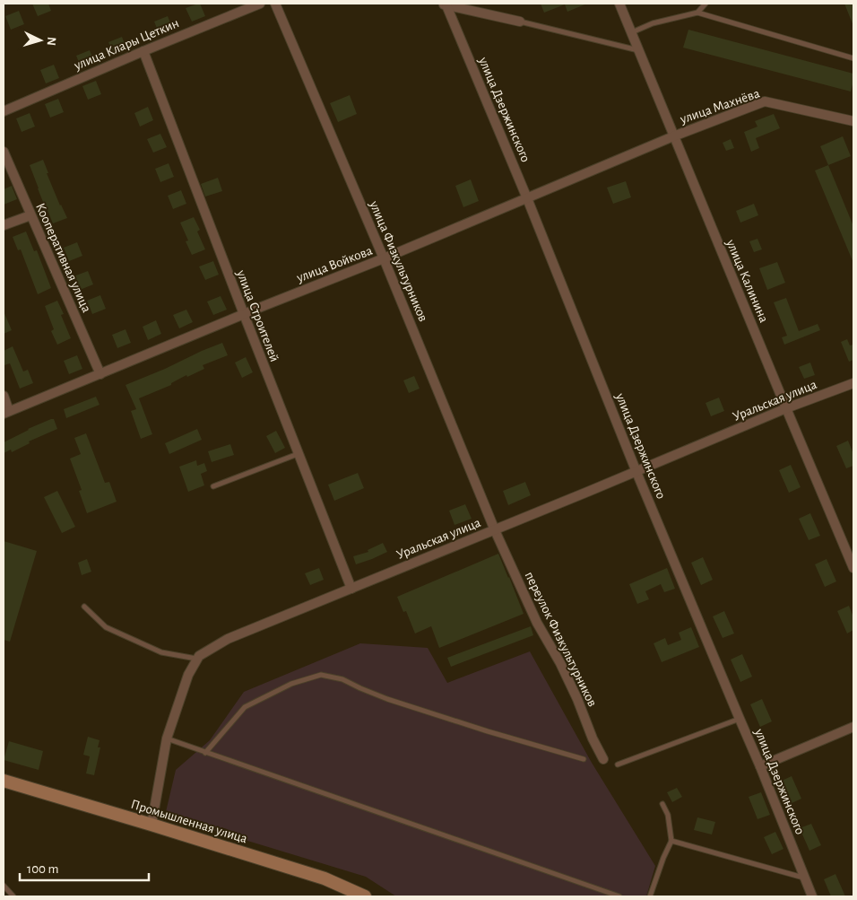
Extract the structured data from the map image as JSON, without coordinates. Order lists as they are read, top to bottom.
{
  "streets": {
    "main road": ["Промышленная улица"],
    "street": [
      "улица Клары Цеткин",
      "улица Махнёва",
      "улица Дзержинского",
      "Кооперативная улица",
      "улица Физкультурников",
      "улица Войкова",
      "улица Калинина",
      "улица Строителей",
      "Уральская улица",
      "переулок Физкультурников"
    ]
  },
  "crossings": [
    ["улица Клары Цеткин", "улица Строителей"],
    ["улица Махнёва", "улица Войкова"],
    ["улица Махнёва", "улица Калинина"],
    ["улица Дзержинского", "улица Войкова"],
    ["улица Дзержинского", "Уральская улица"],
    ["Кооперативная улица", "улица Войкова"],
    ["улица Физкультурников", "улица Войкова"],
    ["улица Физкультурников", "Уральская улица"],
    ["улица Физкультурников", "переулок Физкультурников"],
    ["улица Войкова", "улица Калинина"],
    ["улица Войкова", "улица Строителей"],
    ["улица Калинина", "Уральская улица"],
    ["улица Строителей", "Уральская улица"],
    ["Уральская улица", "переулок Физкультурников"],
    ["Уральская улица", "Промышленная улица"]
  ],
  "scale_bar": "100 m",
  "north": "right"
}
